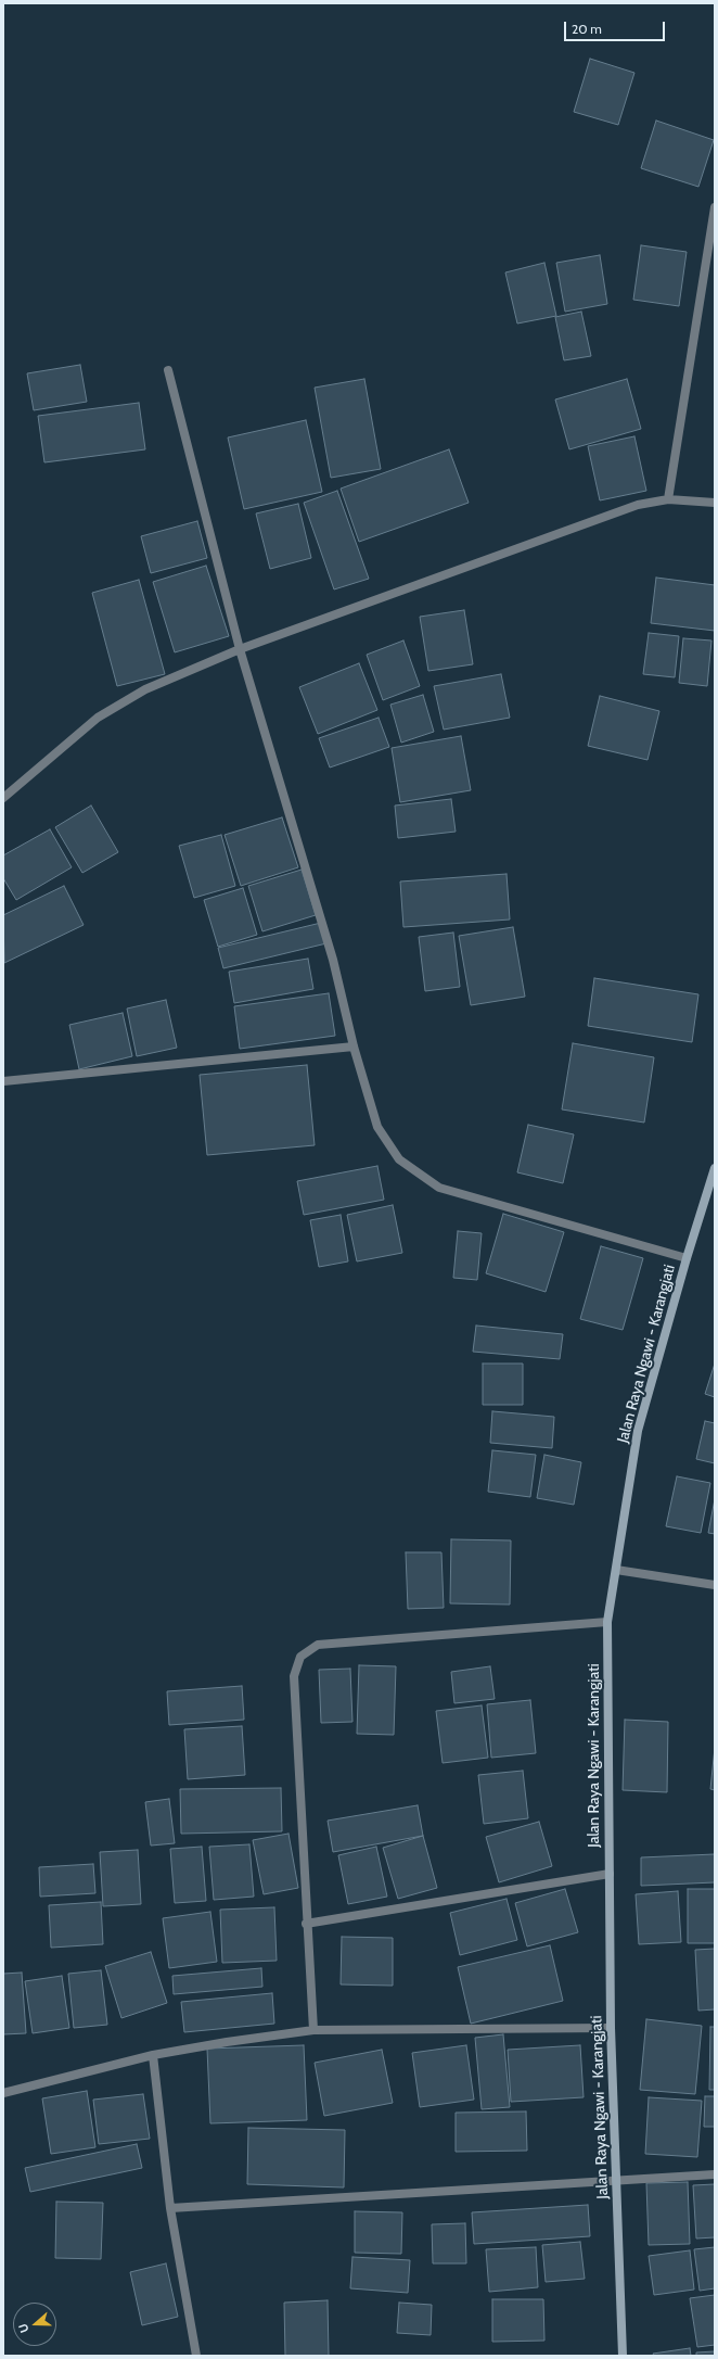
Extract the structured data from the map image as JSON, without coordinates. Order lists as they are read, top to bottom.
{
  "streets": {
    "street": ["Jalan Raya Ngawi - Karangjati"]
  },
  "scale_bar": "20 m",
  "north": "left"
}
